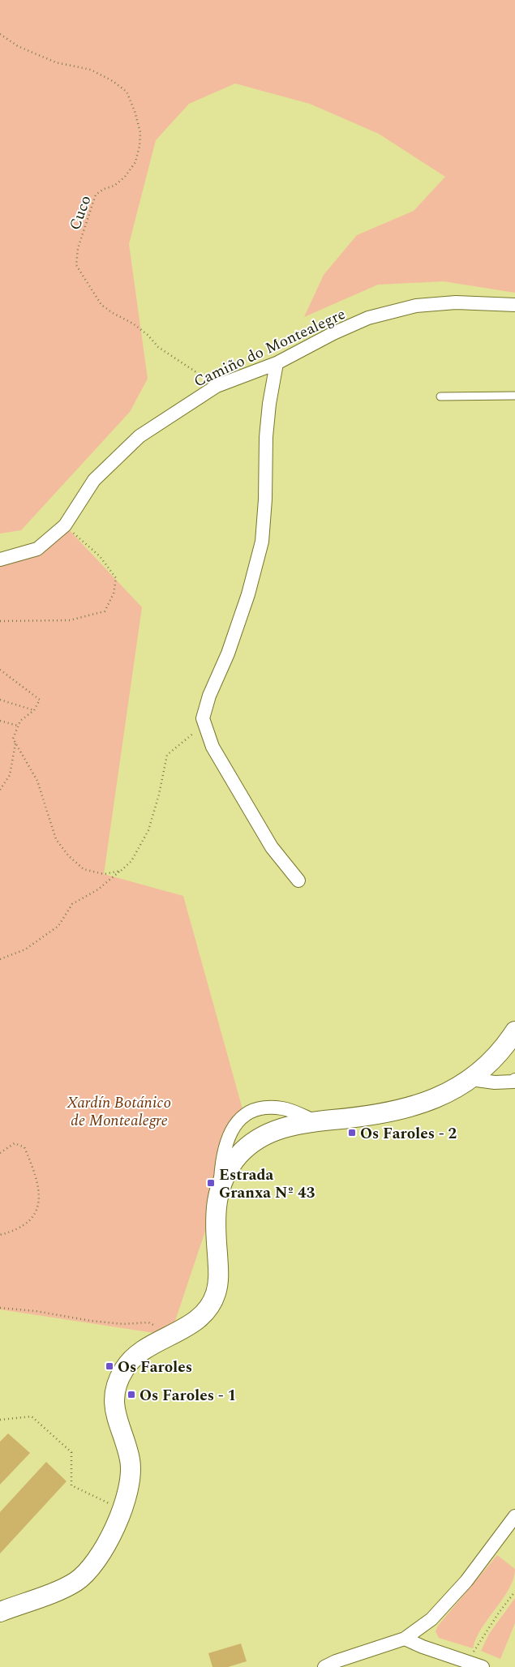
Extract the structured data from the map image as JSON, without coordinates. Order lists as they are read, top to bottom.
{
  "streets": {
    "street": ["Camiño do Montealegre"],
    "path": ["Cuco"]
  },
  "crossings": [
    ["Cuco", "Camiño do Montealegre"]
  ],
  "parks": ["Xardín Botánico de Montealegre"],
  "places": {
    "transit": [
      "Os Faroles - 2",
      "Estrada Granxa Nº 43",
      "Os Faroles",
      "Os Faroles - 1"
    ]
  }
}
